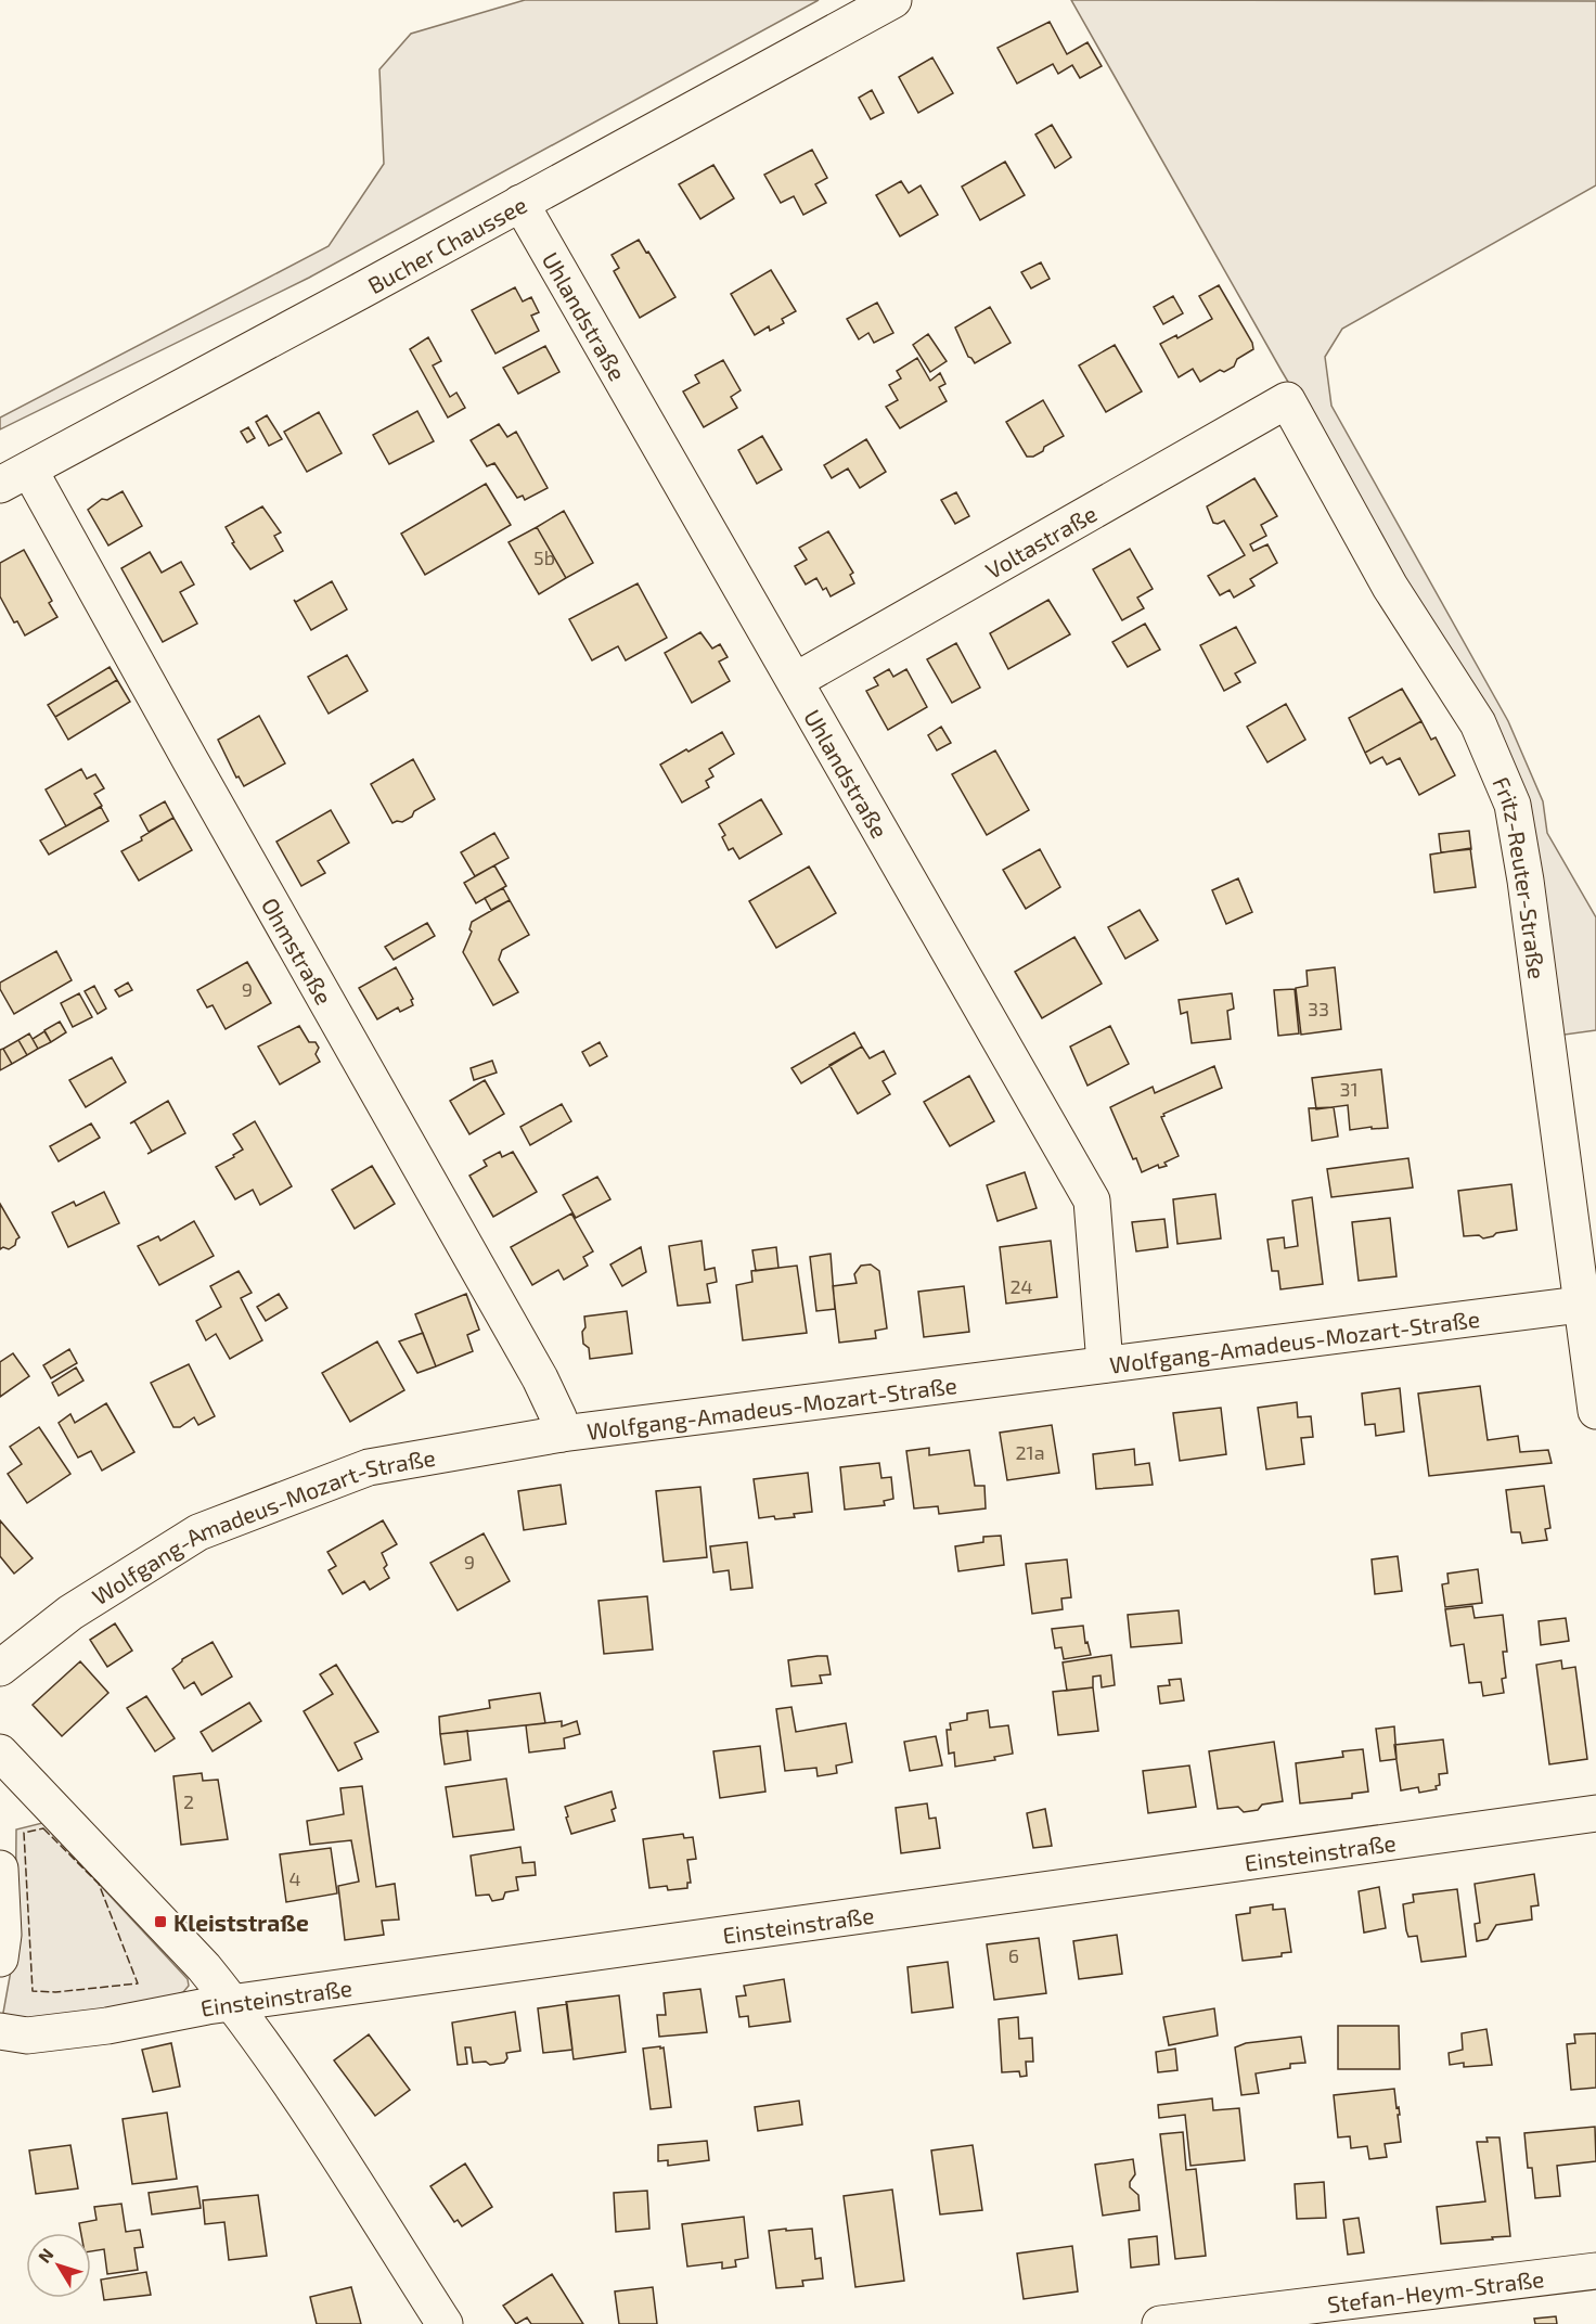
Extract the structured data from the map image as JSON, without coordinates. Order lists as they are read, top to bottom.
{
  "streets": {
    "street": [
      "Bucher Chaussee",
      "Uhlandstraße",
      "Voltastraße",
      "Fritz-Reuter-Straße",
      "Ohmstraße",
      "Wolfgang-Amadeus-Mozart-Straße",
      "Einsteinstraße",
      "Stefan-Heym-Straße"
    ]
  },
  "crossings": [
    ["Bucher Chaussee", "Uhlandstraße"],
    ["Bucher Chaussee", "Ohmstraße"],
    ["Uhlandstraße", "Voltastraße"],
    ["Uhlandstraße", "Wolfgang-Amadeus-Mozart-Straße"],
    ["Voltastraße", "Fritz-Reuter-Straße"],
    ["Fritz-Reuter-Straße", "Wolfgang-Amadeus-Mozart-Straße"],
    ["Ohmstraße", "Wolfgang-Amadeus-Mozart-Straße"]
  ],
  "places": {
    "transit": ["Kleiststraße"]
  },
  "house_numbers": [
    "5b",
    "9",
    "33",
    "31",
    "24",
    "21a",
    "9",
    "2",
    "4",
    "6"
  ],
  "north": "top left"
}
